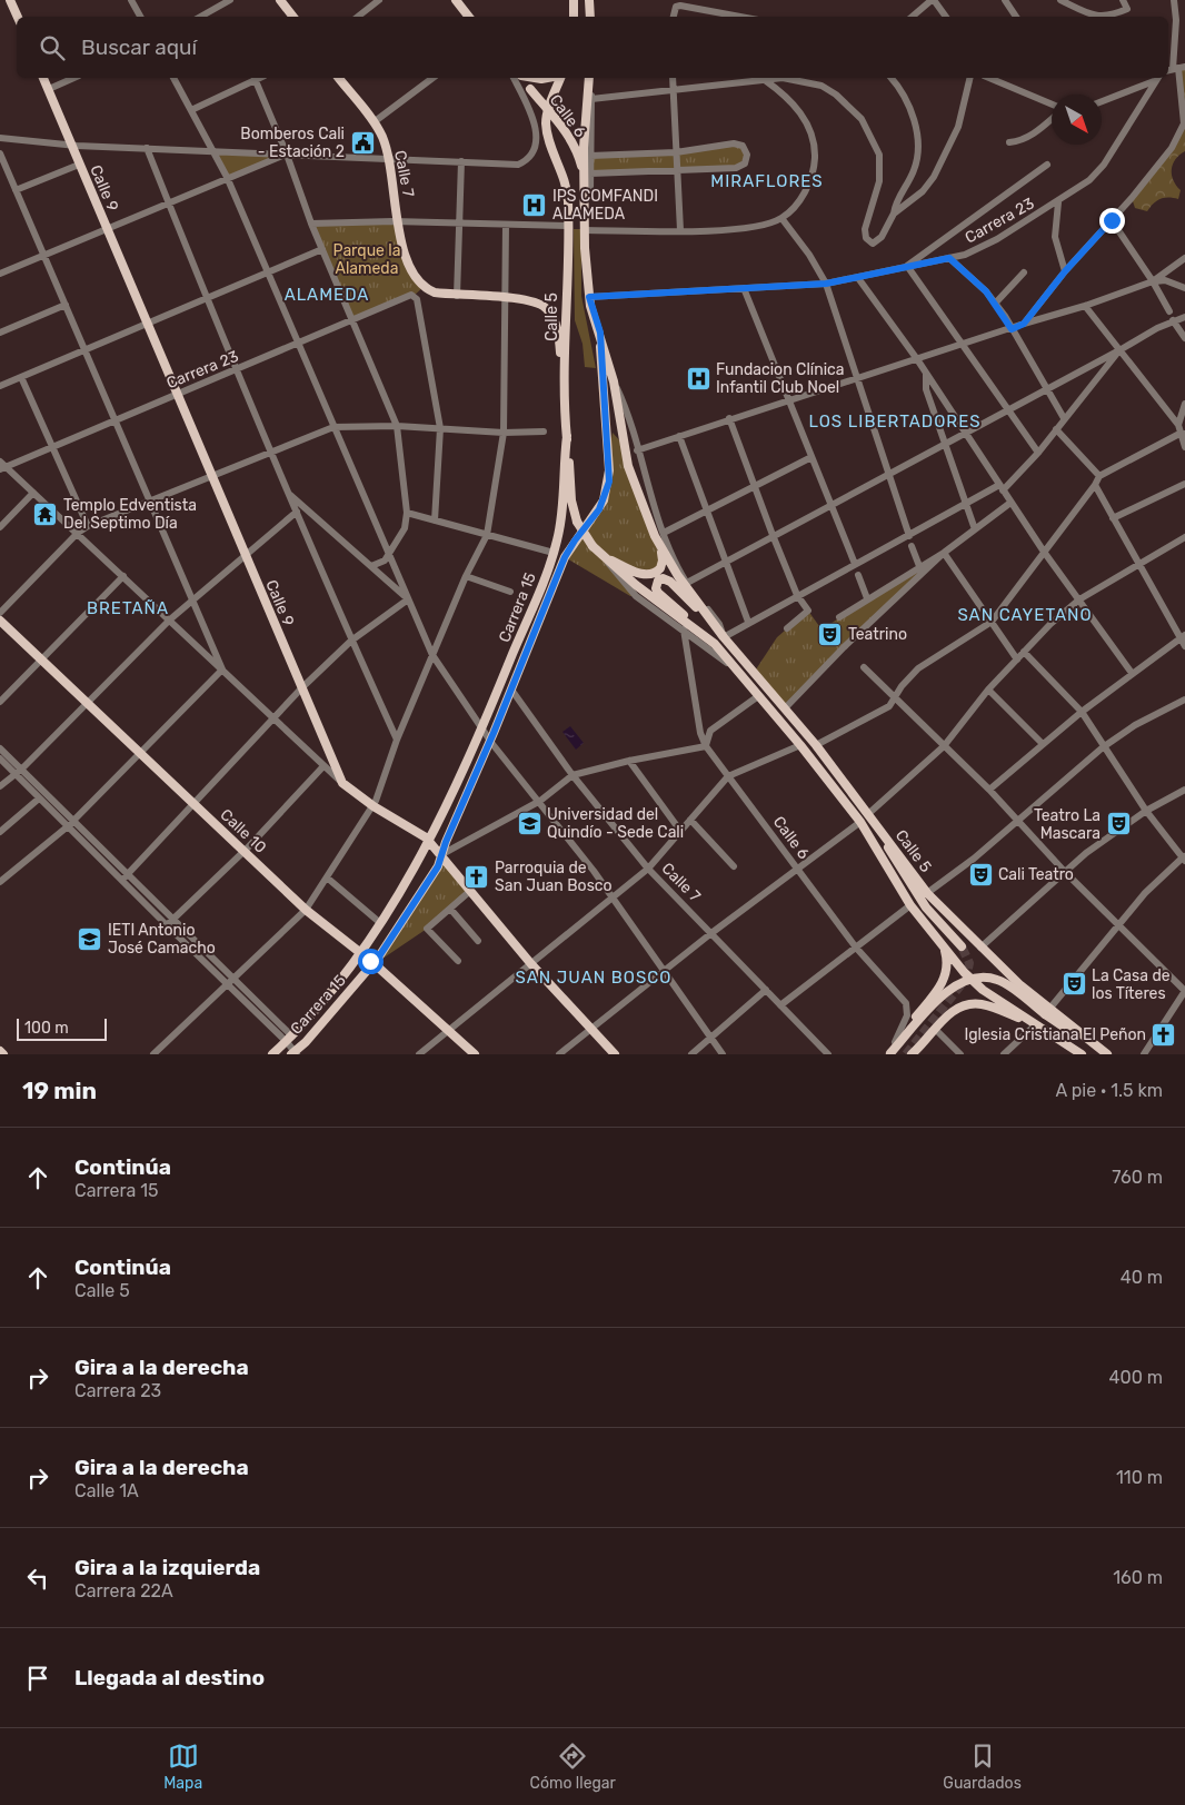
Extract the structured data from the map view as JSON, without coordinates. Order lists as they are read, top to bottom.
{
  "streets": {
    "main road": [
      "Calle 6",
      "Calle 7",
      "Calle 9",
      "Calle 5",
      "Carrera 15",
      "Calle 10"
    ],
    "street": ["Carrera 23"]
  },
  "crossings": [
    ["Calle 6", "Calle 5"],
    ["Calle 7", "Carrera 15"],
    ["Calle 9", "Carrera 23"],
    ["Calle 9", "Carrera 15"],
    ["Carrera 23", "Calle 5"],
    ["Calle 5", "Carrera 15"],
    ["Carrera 15", "Calle 10"]
  ],
  "districts": [
    "MIRAFLORES",
    "ALAMEDA",
    "LOS LIBERTADORES",
    "BRETAÑA",
    "SAN CAYETANO",
    "SAN JUAN BOSCO"
  ],
  "parks": ["Parque la Alameda"],
  "places": {
    "public building": ["Bomberos Cali - Estación 2"],
    "hospital": ["IPS COMFANDI ALAMEDA", "Fundacion Clínica Infantil Club Noel"],
    "temple": ["Templo Edventista Del Septimo Día"],
    "theatre": [
      "Teatrino",
      "Teatro La Mascara",
      "Cali Teatro",
      "La Casa de los Títeres"
    ],
    "school or university": ["Universidad del Quindío - Sede Cali", "IETI Antonio José Camacho"],
    "church": ["Parroquia de San Juan Bosco", "Iglesia Cristiana El Peñon"]
  },
  "scale_bar": "100 m",
  "north": "bottom right",
  "page": {
    "search": "Buscar aquí",
    "scale": "100 m",
    "heading": ["19 min", "A pie · 1.5 km"],
    "list": [
      ["Continúa", "Carrera 15", "760 m"],
      ["Continúa", "Calle 5", "40 m"],
      ["Gira a la derecha", "Carrera 23", "400 m"],
      ["Gira a la derecha", "Calle 1A", "110 m"],
      ["Gira a la izquierda", "Carrera 22A", "160 m"],
      "Llegada al destino"
    ],
    "nav": ["Mapa", "Cómo llegar", "Guardados"]
  }
}
